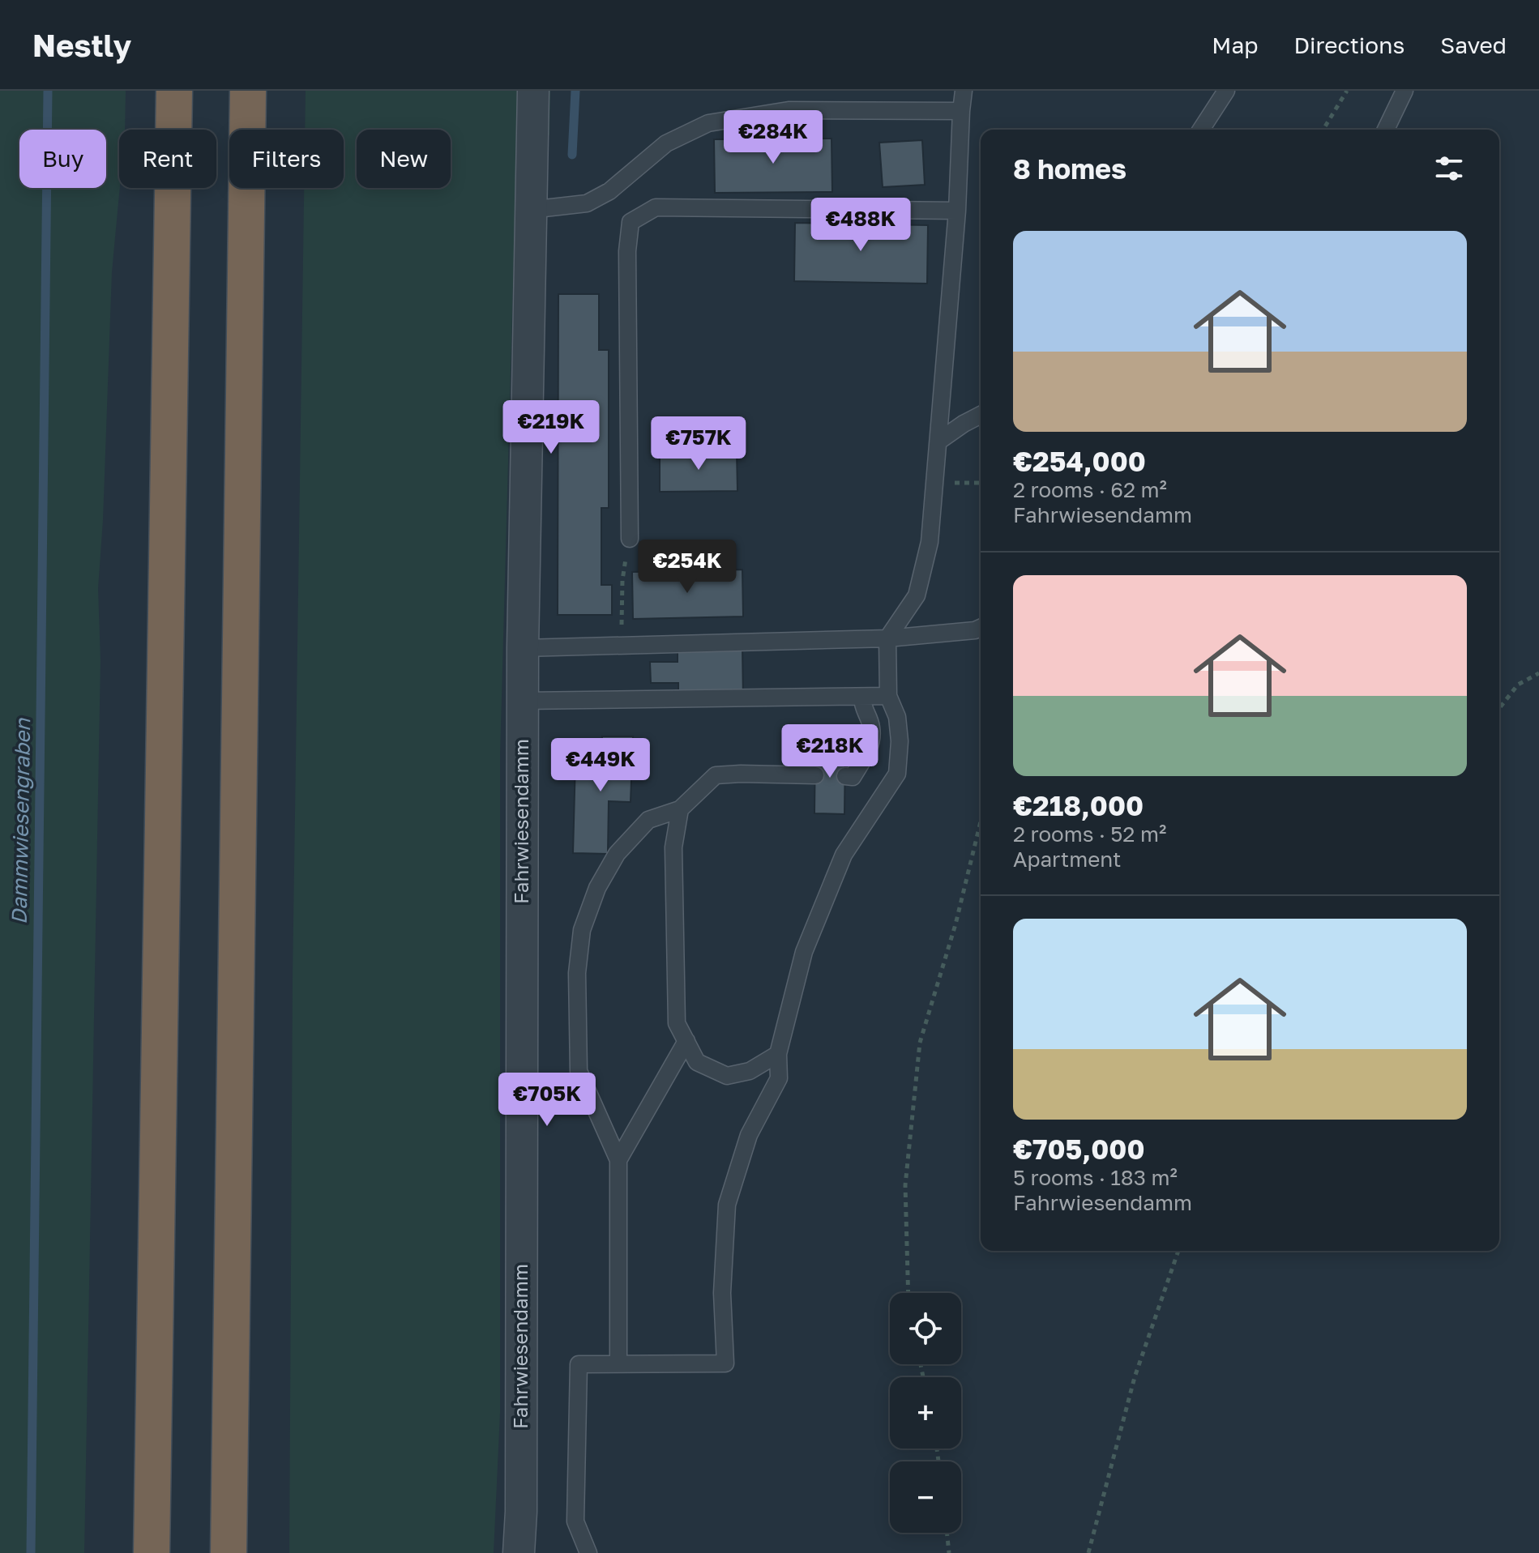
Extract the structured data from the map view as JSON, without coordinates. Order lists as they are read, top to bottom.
{
  "streets": {
    "street": ["Fahrwiesendamm"]
  },
  "water": ["Dammwiesengraben"],
  "page": {
    "header": "Nestly",
    "nav": ["Map", "Directions", "Saved"],
    "price": [
      "€284K",
      "€488K",
      "€219K",
      "€757K",
      "€254K",
      "€218K",
      "€449K",
      "€705K"
    ],
    "chip": [
      "Buy",
      "Rent",
      "Filters",
      "New"
    ],
    "heading": "8 homes",
    "list": [
      {
        "name": "€254,000",
        "note": "2 rooms · 62 m² · Fahrwiesendamm"
      },
      {
        "name": "€218,000",
        "note": "2 rooms · 52 m² · Apartment"
      },
      {
        "name": "€705,000",
        "note": "5 rooms · 183 m² · Fahrwiesendamm"
      }
    ],
    "map_buttons": ["+", "−"]
  }
}
